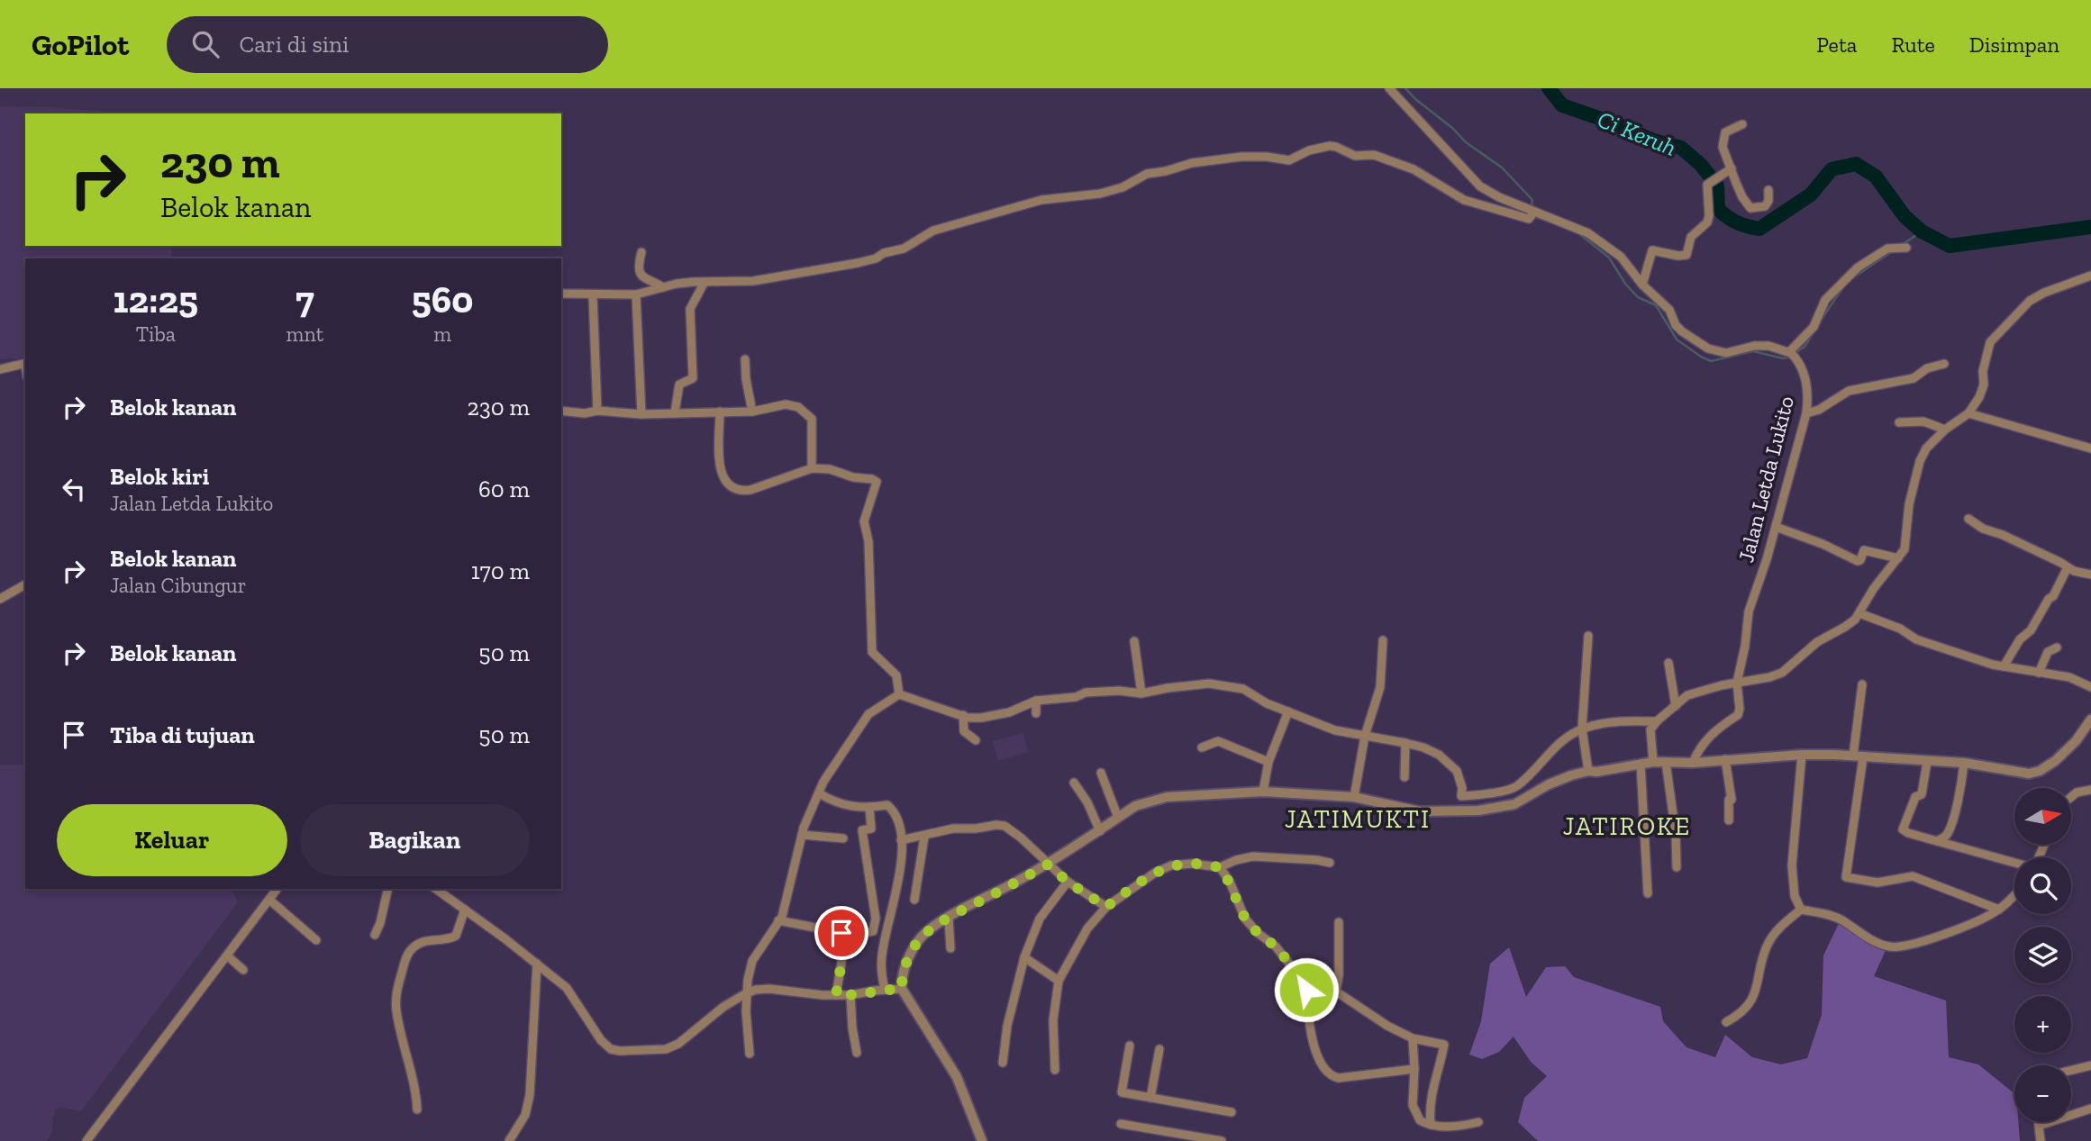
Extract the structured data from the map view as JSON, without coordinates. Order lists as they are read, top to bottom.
{
  "streets": {
    "street": ["Jalan Letda Lukito"]
  },
  "districts": ["JATIMUKTI", "JATIROKE"],
  "water": ["Ci Keruh"],
  "north": "right",
  "page": {
    "header": "GoPilot",
    "search": "Cari di sini",
    "nav": ["Peta", "Rute", "Disimpan"],
    "turn": ["230 m", "Belok kanan"],
    "eta": [
      "12:25",
      "Tiba",
      "7",
      "mnt",
      "560",
      "m"
    ],
    "list": [
      {
        "name": "Belok kanan",
        "value": "230 m"
      },
      {
        "name": "Belok kiri",
        "note": "Jalan Letda Lukito",
        "value": "60 m"
      },
      {
        "name": "Belok kanan",
        "note": "Jalan Cibungur",
        "value": "170 m"
      },
      {
        "name": "Belok kanan",
        "value": "50 m"
      },
      {
        "name": "Tiba di tujuan",
        "value": "50 m"
      }
    ],
    "map_buttons": ["+", "−"],
    "buttons": ["Keluar", "Bagikan"]
  }
}
